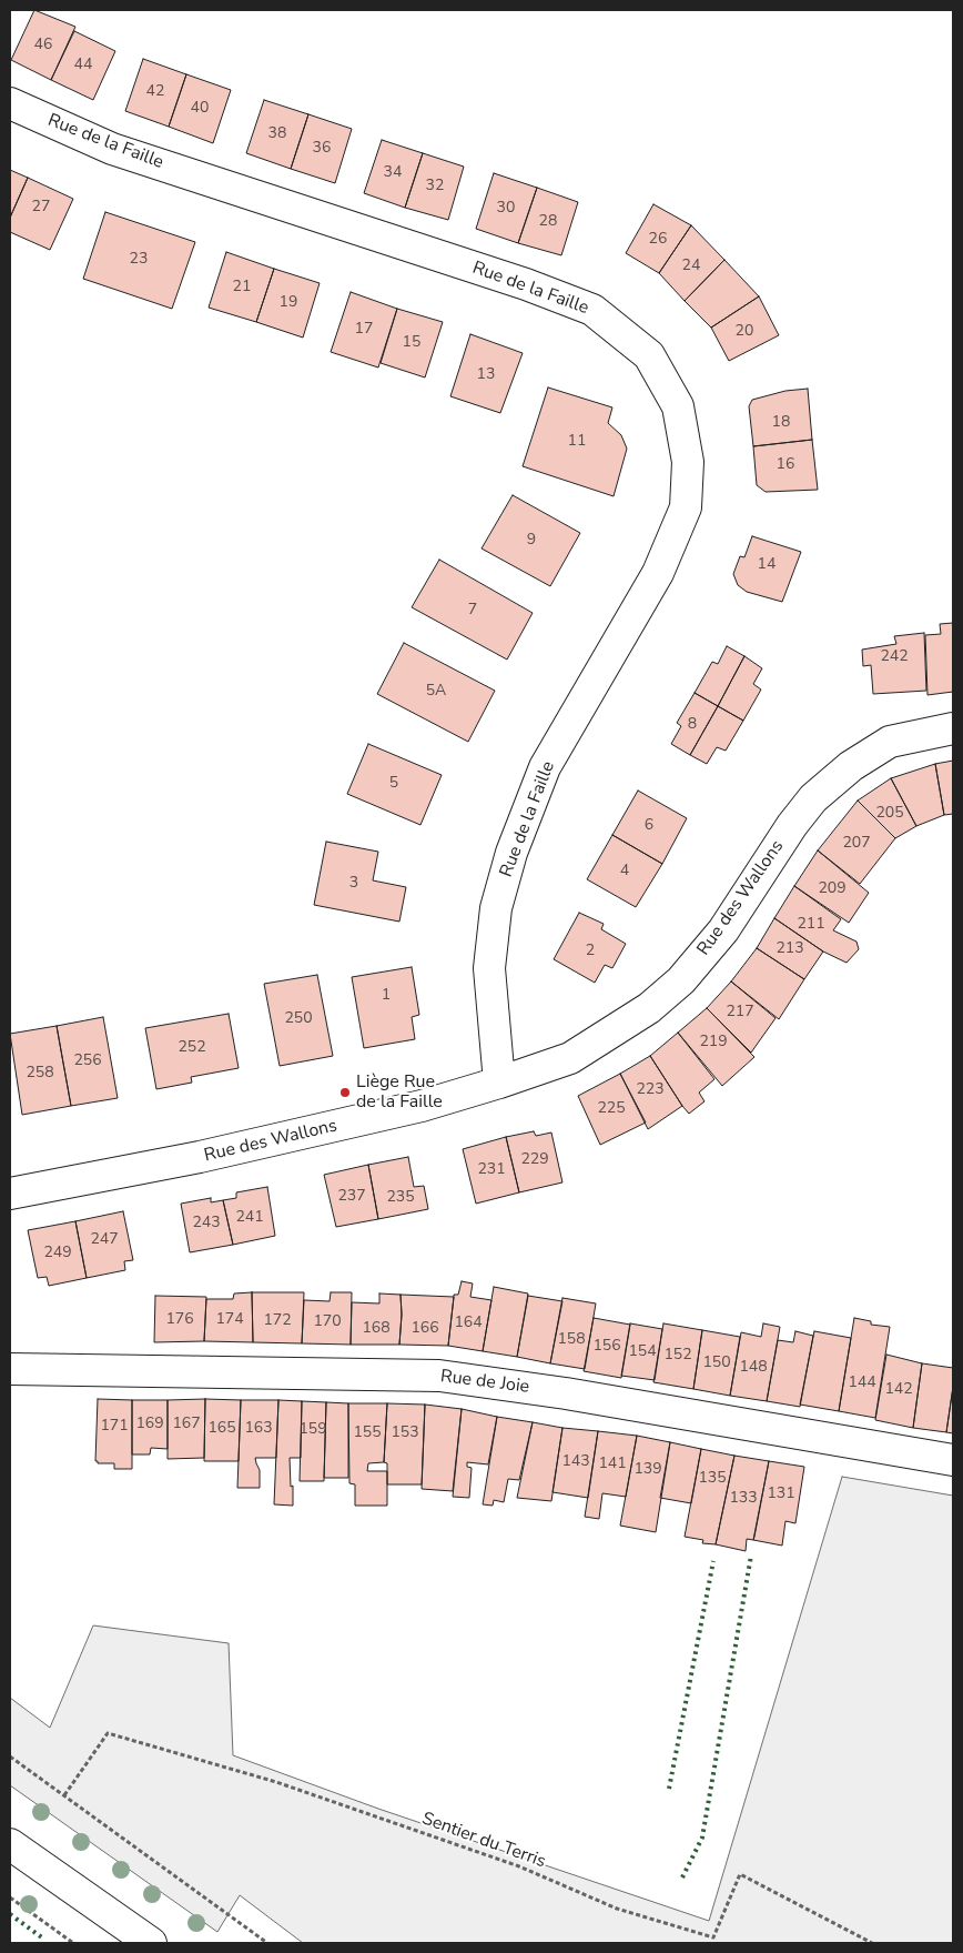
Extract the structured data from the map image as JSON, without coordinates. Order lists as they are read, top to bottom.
{
  "streets": {
    "street": ["Rue de la Faille", "Rue des Wallons", "Rue de Joie"],
    "path": ["Sentier du Terris"]
  },
  "crossings": [
    ["Rue de la Faille", "Rue des Wallons"]
  ],
  "places": ["Liège Rue de la Faille"],
  "house_numbers": [
    "46",
    "44",
    "42",
    "40",
    "38",
    "36",
    "34",
    "32",
    "27",
    "30",
    "28",
    "26",
    "23",
    "24",
    "21",
    "19",
    "17",
    "20",
    "15",
    "13",
    "18",
    "11",
    "16",
    "9",
    "14",
    "7",
    "242",
    "5A",
    "8",
    "5",
    "205",
    "6",
    "207",
    "4",
    "3",
    "209",
    "211",
    "213",
    "2",
    "1",
    "217",
    "250",
    "219",
    "252",
    "256",
    "258",
    "223",
    "225",
    "229",
    "231",
    "237",
    "235",
    "241",
    "243",
    "247",
    "249",
    "176",
    "174",
    "172",
    "170",
    "164",
    "168",
    "166",
    "158",
    "156",
    "154",
    "152",
    "150",
    "148",
    "144",
    "142",
    "169",
    "167",
    "171",
    "165",
    "163",
    "159",
    "155",
    "153",
    "143",
    "141",
    "139",
    "135",
    "131",
    "133"
  ]
}
